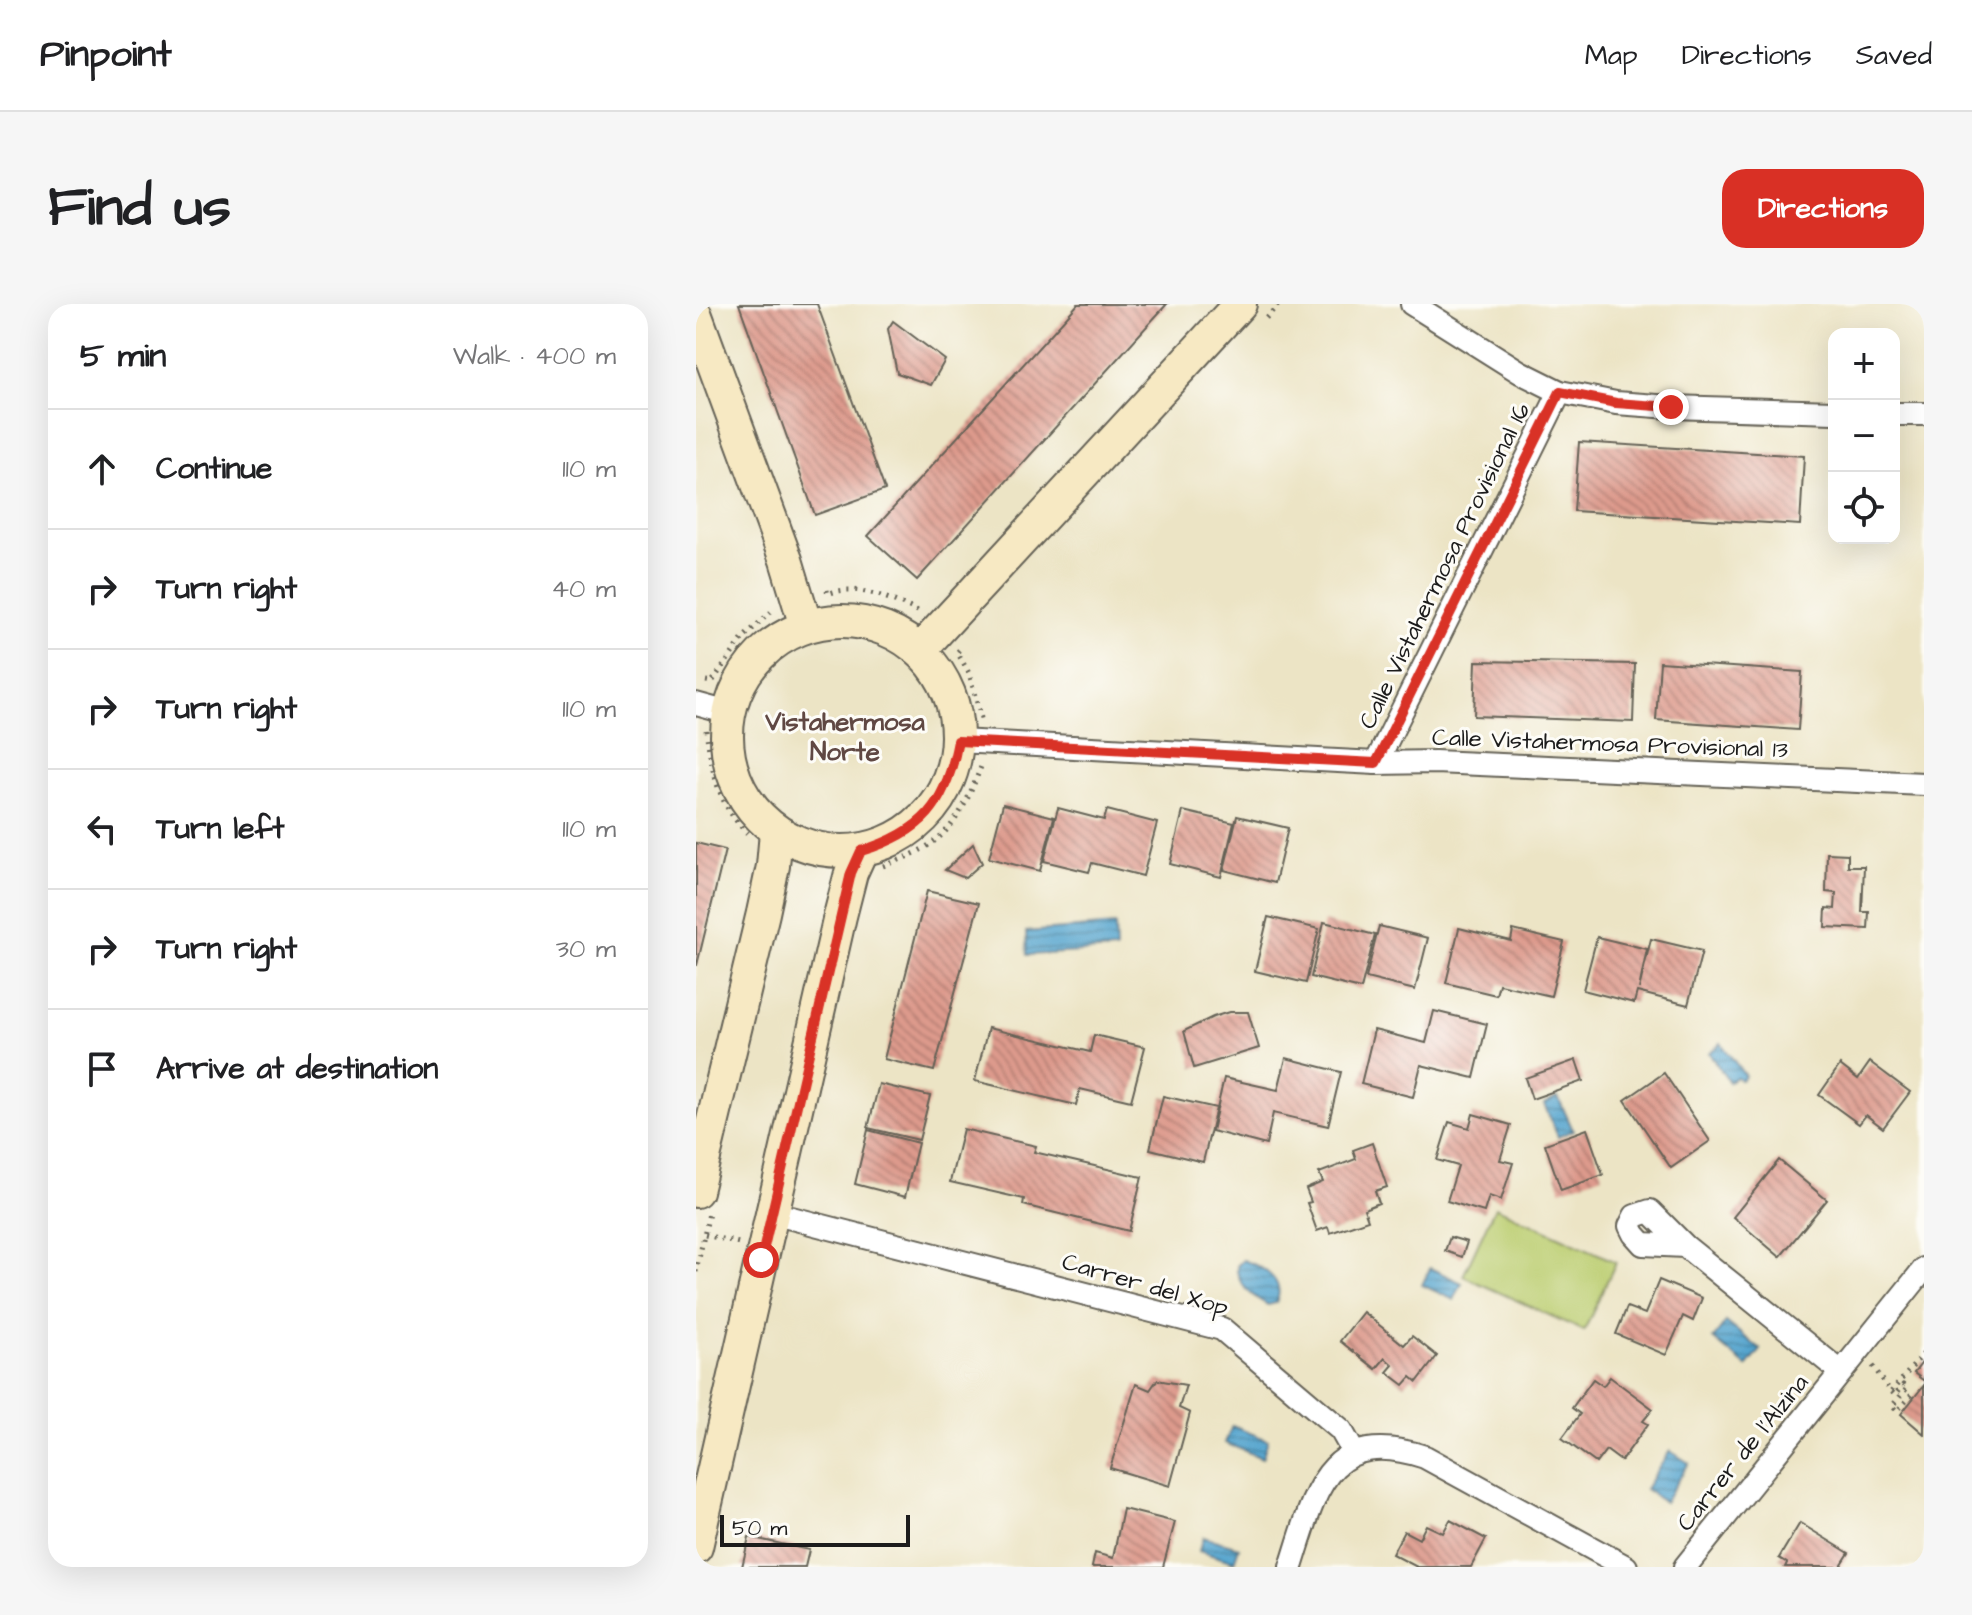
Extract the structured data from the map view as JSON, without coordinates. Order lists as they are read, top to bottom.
{
  "streets": {
    "street": [
      "Calle Vistahermosa Provisional 16",
      "Calle Vistahermosa Provisional 13",
      "Carrer del Xop",
      "Carrer de l'Alzina"
    ]
  },
  "crossings": [
    ["Calle Vistahermosa Provisional 16", "Calle Vistahermosa Provisional 13"]
  ],
  "districts": ["Vistahermosa Norte"],
  "scale_bar": "50 m",
  "page": {
    "header": "Pinpoint",
    "nav": ["Map", "Directions", "Saved"],
    "title": "Find us",
    "buttons": "Directions",
    "heading": ["5 min", "Walk · 400 m"],
    "map_buttons": ["+", "−"],
    "list": [
      ["Continue", "110 m"],
      ["Turn right", "40 m"],
      ["Turn right", "110 m"],
      ["Turn left", "110 m"],
      ["Turn right", "30 m"],
      "Arrive at destination"
    ],
    "scale": "50 m"
  }
}
